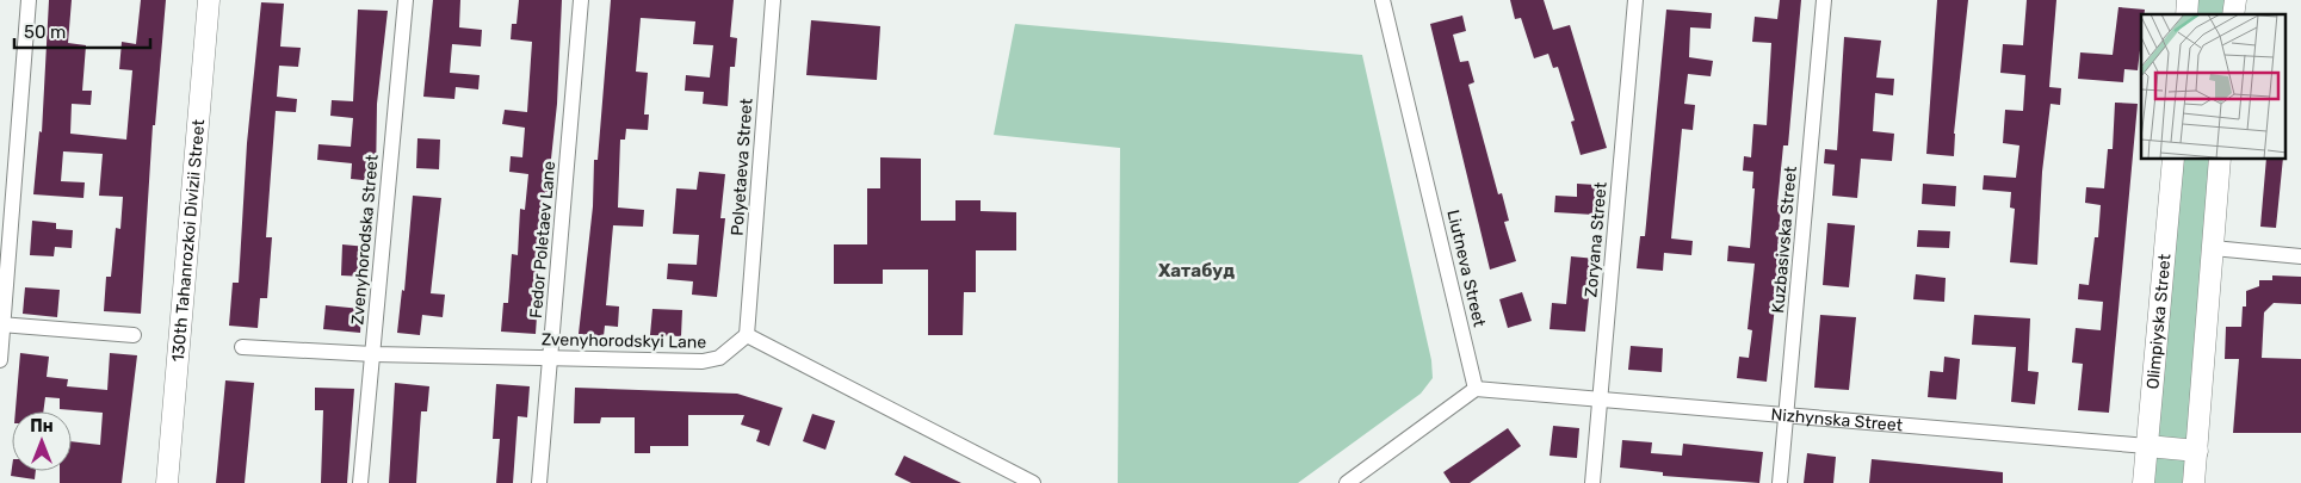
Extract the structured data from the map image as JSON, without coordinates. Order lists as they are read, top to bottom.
{
  "streets": {
    "main road": ["130th Tahanrozkoi Divizii Street", "Olimpiyska Street", "Nizhynska Street"],
    "street": [
      "Polyetaeva Street",
      "Zvenyhorodska Street",
      "Fedor Poletaev Lane",
      "Zoryana Street",
      "Kuzbasivska Street",
      "Liutneva Street",
      "Zvenyhorodskyi Lane"
    ]
  },
  "crossings": [
    ["Polyetaeva Street", "Zvenyhorodskyi Lane"],
    ["Zvenyhorodska Street", "Zvenyhorodskyi Lane"],
    ["Fedor Poletaev Lane", "Zvenyhorodskyi Lane"],
    ["Zoryana Street", "Nizhynska Street"],
    ["Kuzbasivska Street", "Nizhynska Street"],
    ["Liutneva Street", "Nizhynska Street"],
    ["Olimpiyska Street", "Nizhynska Street"]
  ],
  "districts": ["Хатабуд"],
  "scale_bar": "50 m",
  "north": "top"
}
